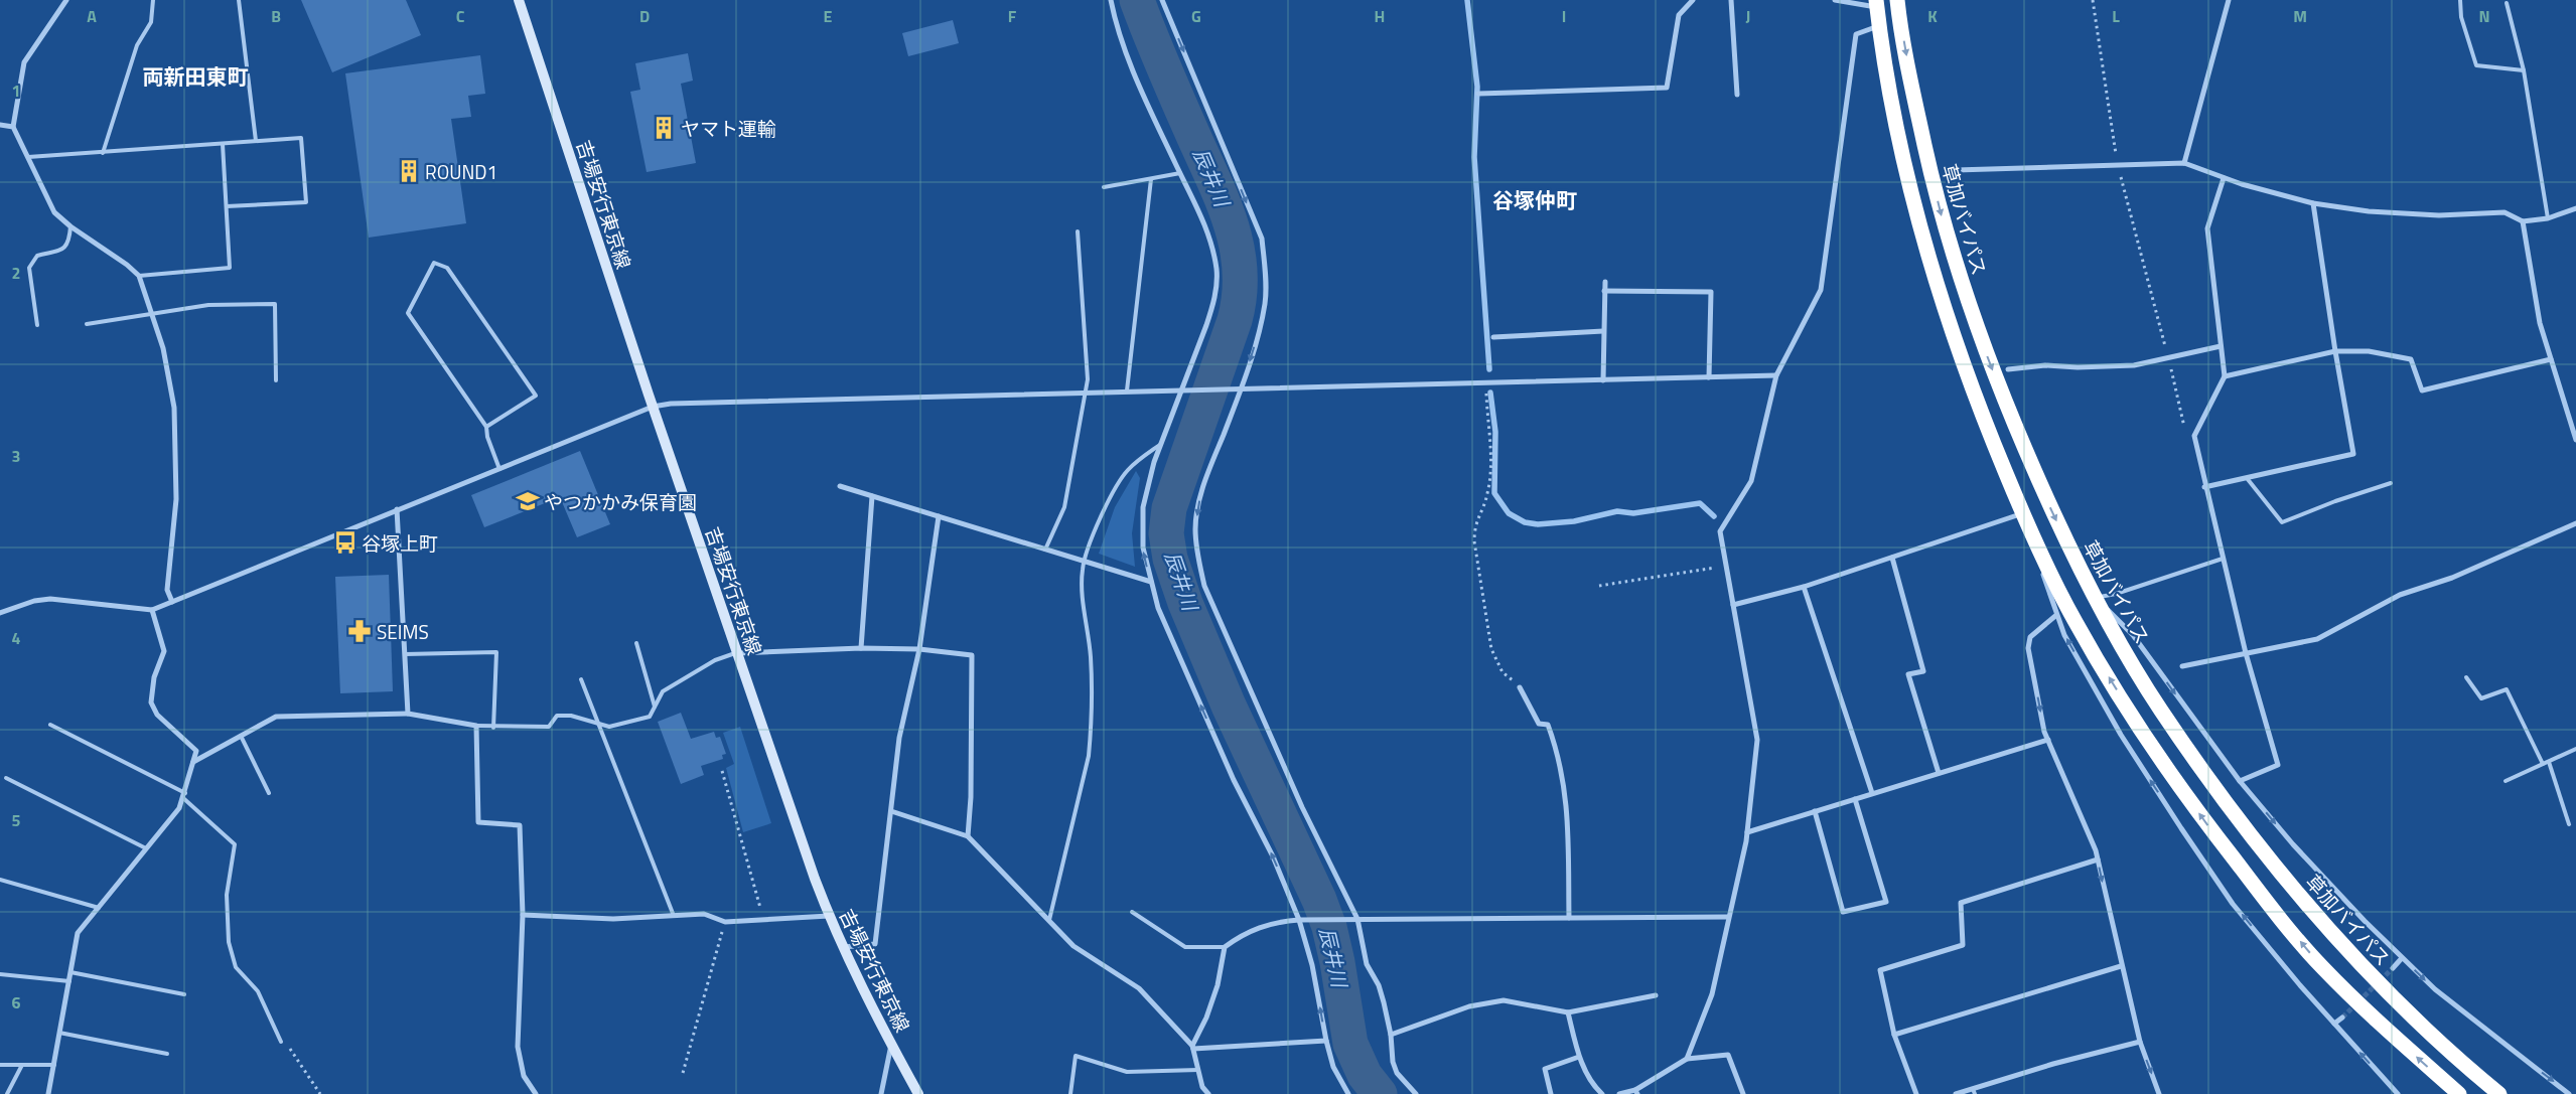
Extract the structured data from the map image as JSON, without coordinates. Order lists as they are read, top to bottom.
{
  "streets": {
    "highway": ["草加バイパス"],
    "main road": ["吉場安行東京線"]
  },
  "districts": ["両新田東町", "谷塚仲町"],
  "water": ["辰井川"],
  "places": {
    "building": ["ヤマト運輸", "ROUND1"],
    "school or university": ["やつかかみ保育園"],
    "bus stop": ["谷塚上町"],
    "pharmacy": ["SEIMS"]
  },
  "grid": {
    "columns": [
      "A",
      "B",
      "C",
      "D",
      "E",
      "F",
      "G",
      "H",
      "I",
      "J",
      "K",
      "L",
      "M",
      "N"
    ],
    "rows": [
      "1",
      "2",
      "3",
      "4",
      "5",
      "6"
    ]
  }
}
